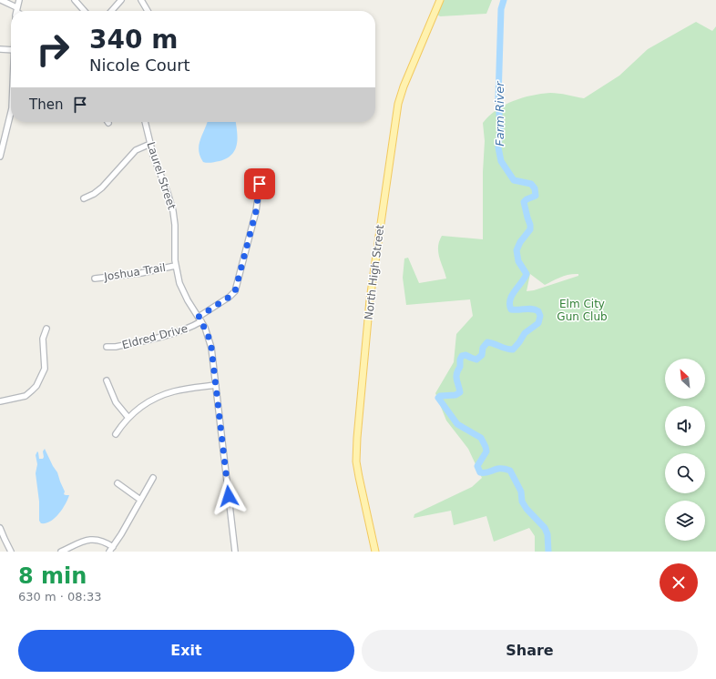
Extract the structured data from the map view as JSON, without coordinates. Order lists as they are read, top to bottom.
{
  "streets": {
    "main road": ["North High Street"],
    "street": ["Laurel Street", "Joshua Trail", "Eldred Drive"]
  },
  "crossings": [
    ["Laurel Street", "Joshua Trail"],
    ["Laurel Street", "Eldred Drive"]
  ],
  "water": ["Farm River"],
  "parks": ["Elm City Gun Club"],
  "north": "top left",
  "page": {
    "turn": ["340 m", "Nicole Court"],
    "then": "Then",
    "heading": ["8 min", "630 m · 08:33"],
    "buttons": ["Exit", "Share"]
  }
}
